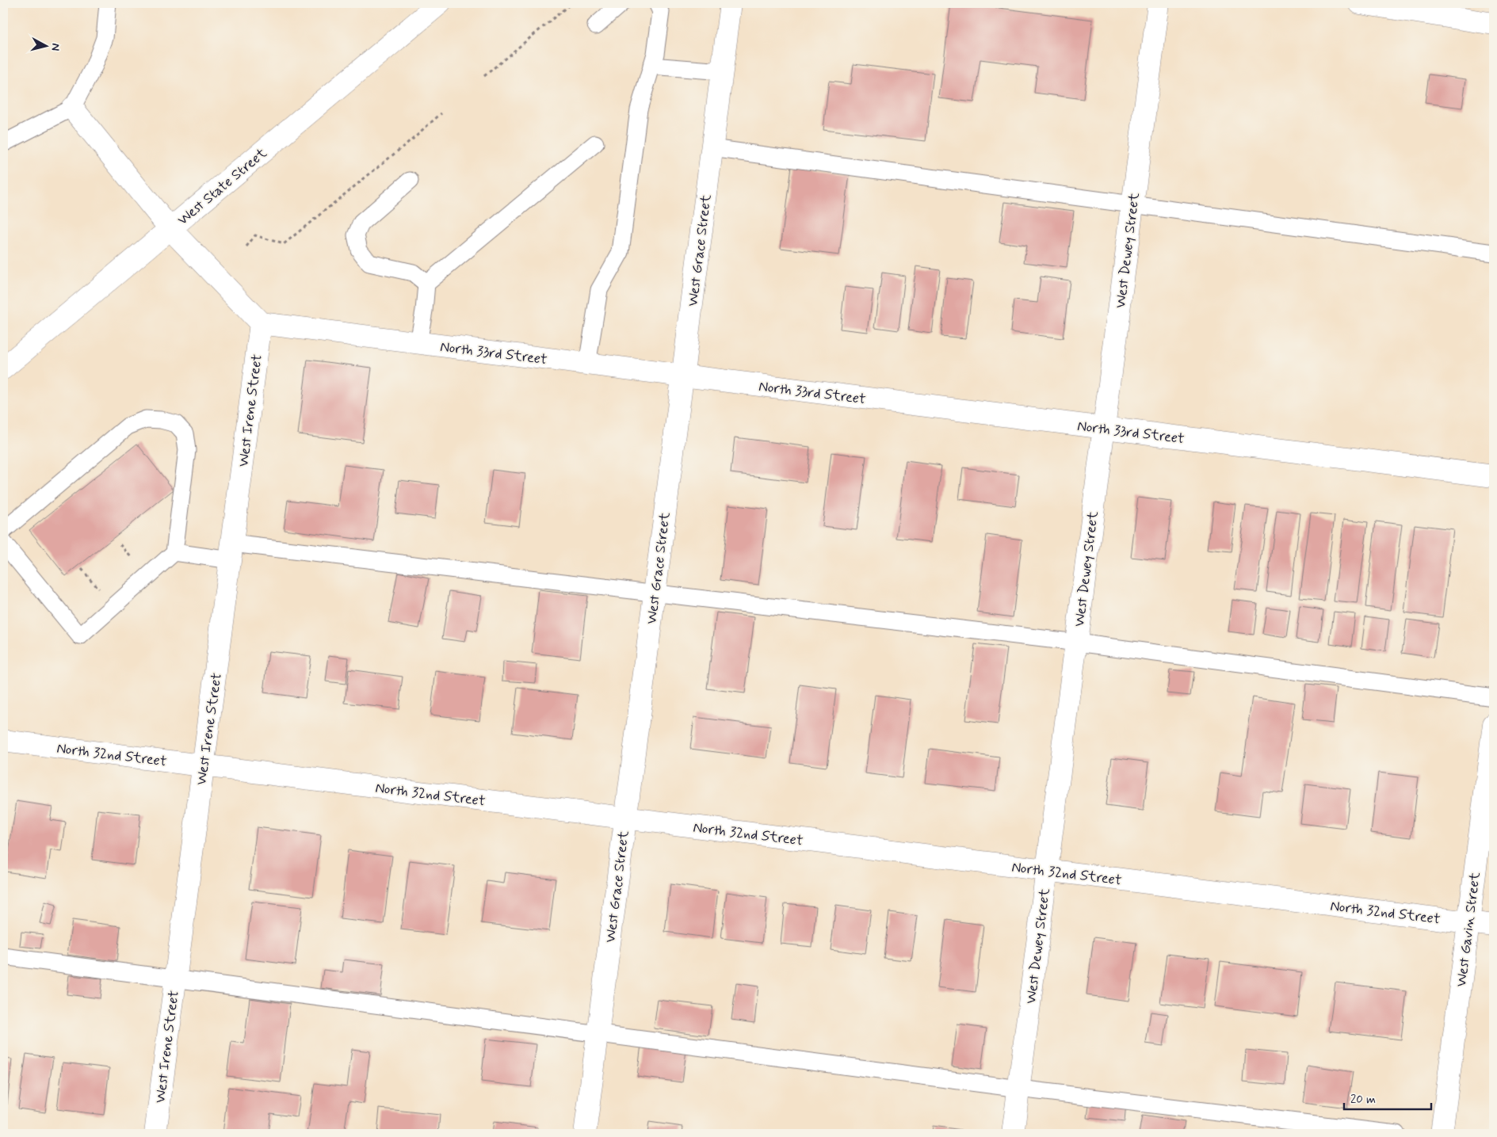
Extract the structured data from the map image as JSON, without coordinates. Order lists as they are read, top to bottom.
{
  "streets": {
    "street": [
      "West State Street",
      "West Grace Street",
      "West Dewey Street",
      "North 33rd Street",
      "West Irene Street",
      "North 32nd Street",
      "West Gavin Street"
    ]
  },
  "crossings": [
    ["West Grace Street", "North 33rd Street"],
    ["West Grace Street", "North 32nd Street"],
    ["West Dewey Street", "North 33rd Street"],
    ["West Dewey Street", "North 32nd Street"],
    ["North 33rd Street", "West Irene Street"],
    ["West Irene Street", "North 32nd Street"],
    ["North 32nd Street", "West Gavin Street"]
  ],
  "scale_bar": "20 m",
  "north": "right"
}
